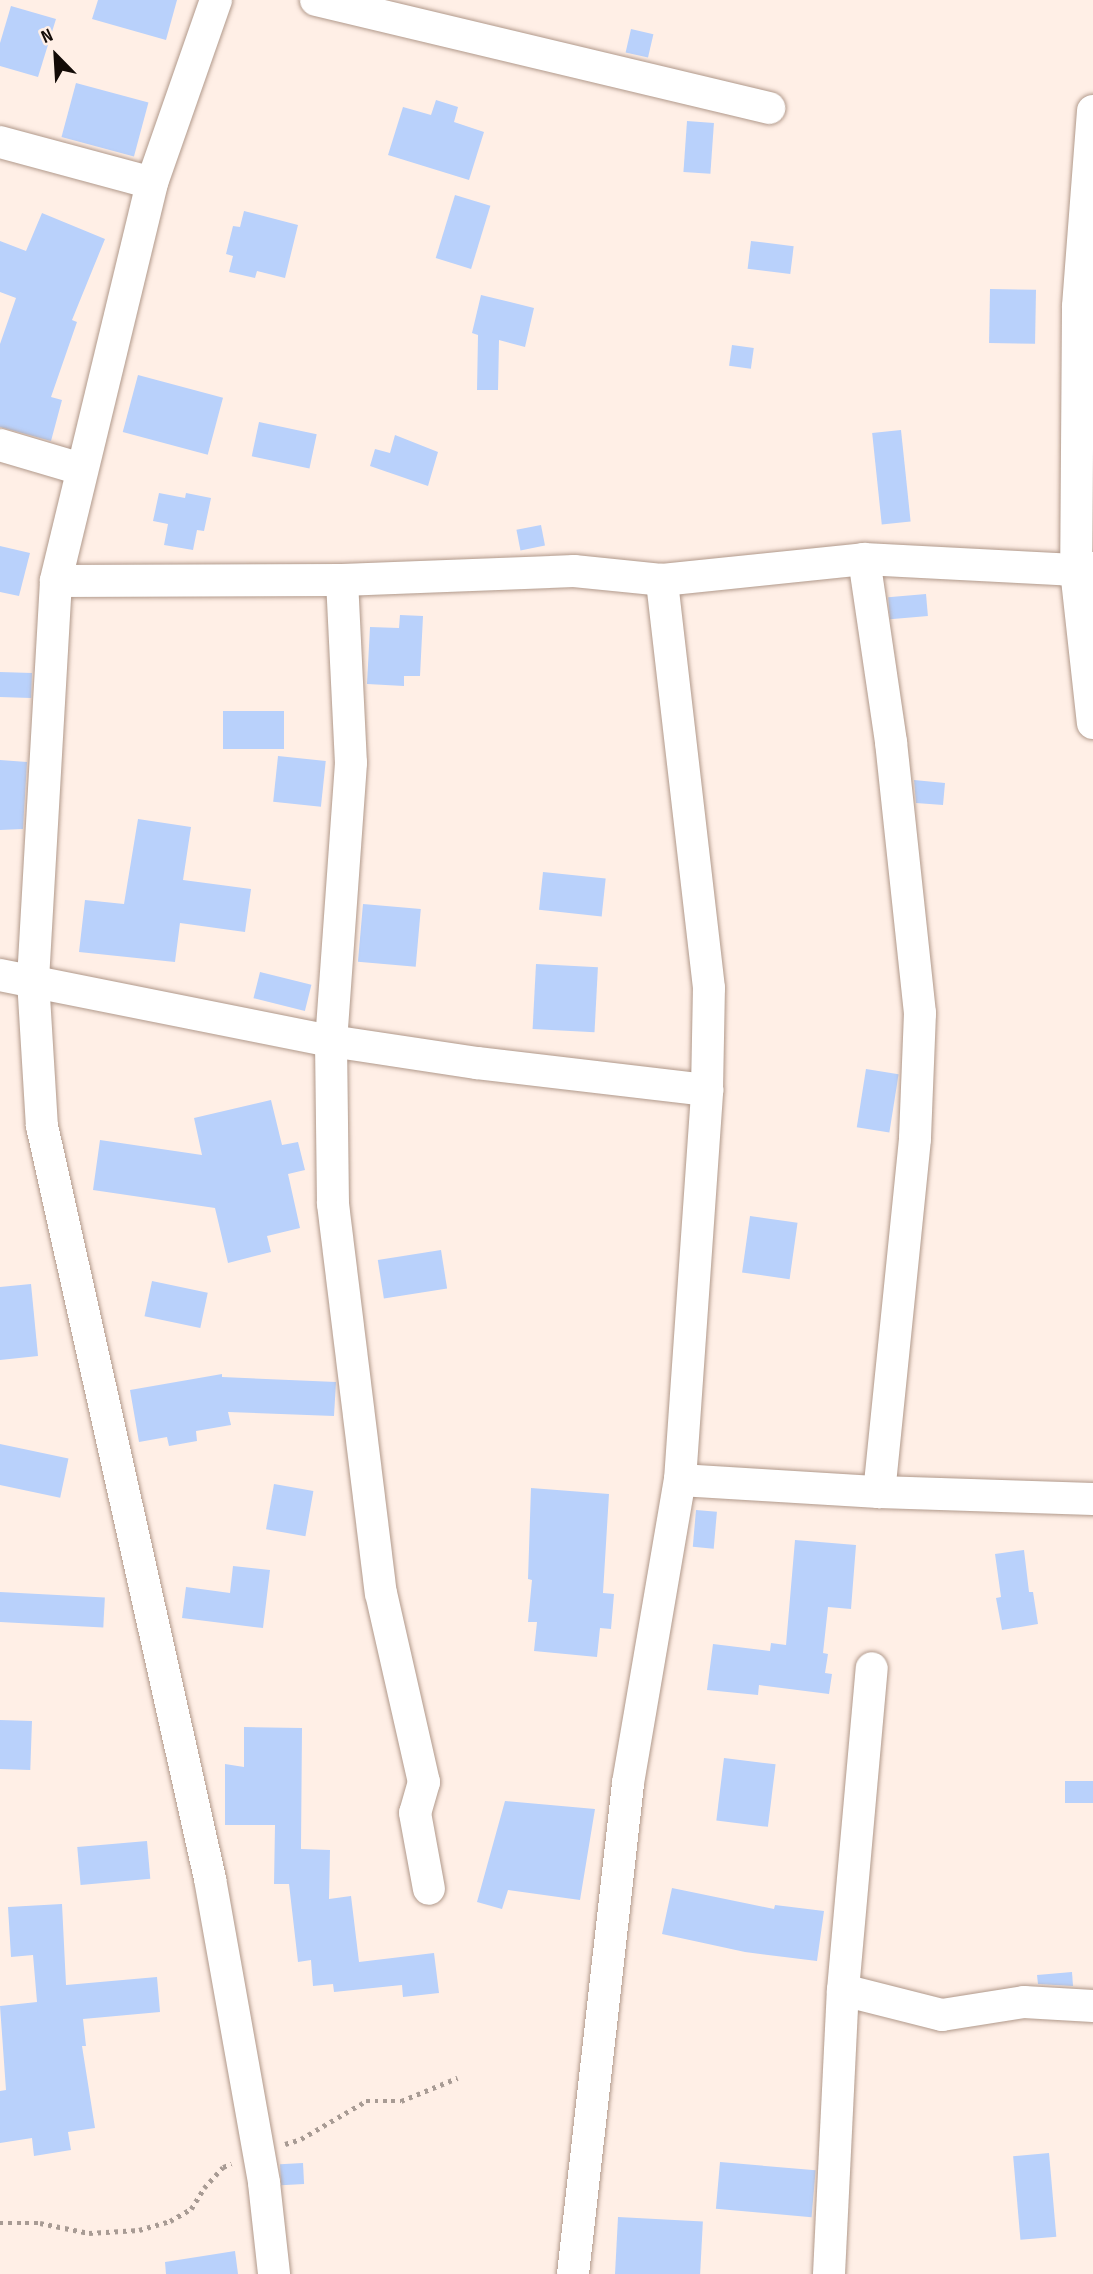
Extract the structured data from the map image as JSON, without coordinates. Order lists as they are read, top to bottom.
{
  "north": "top left"
}
